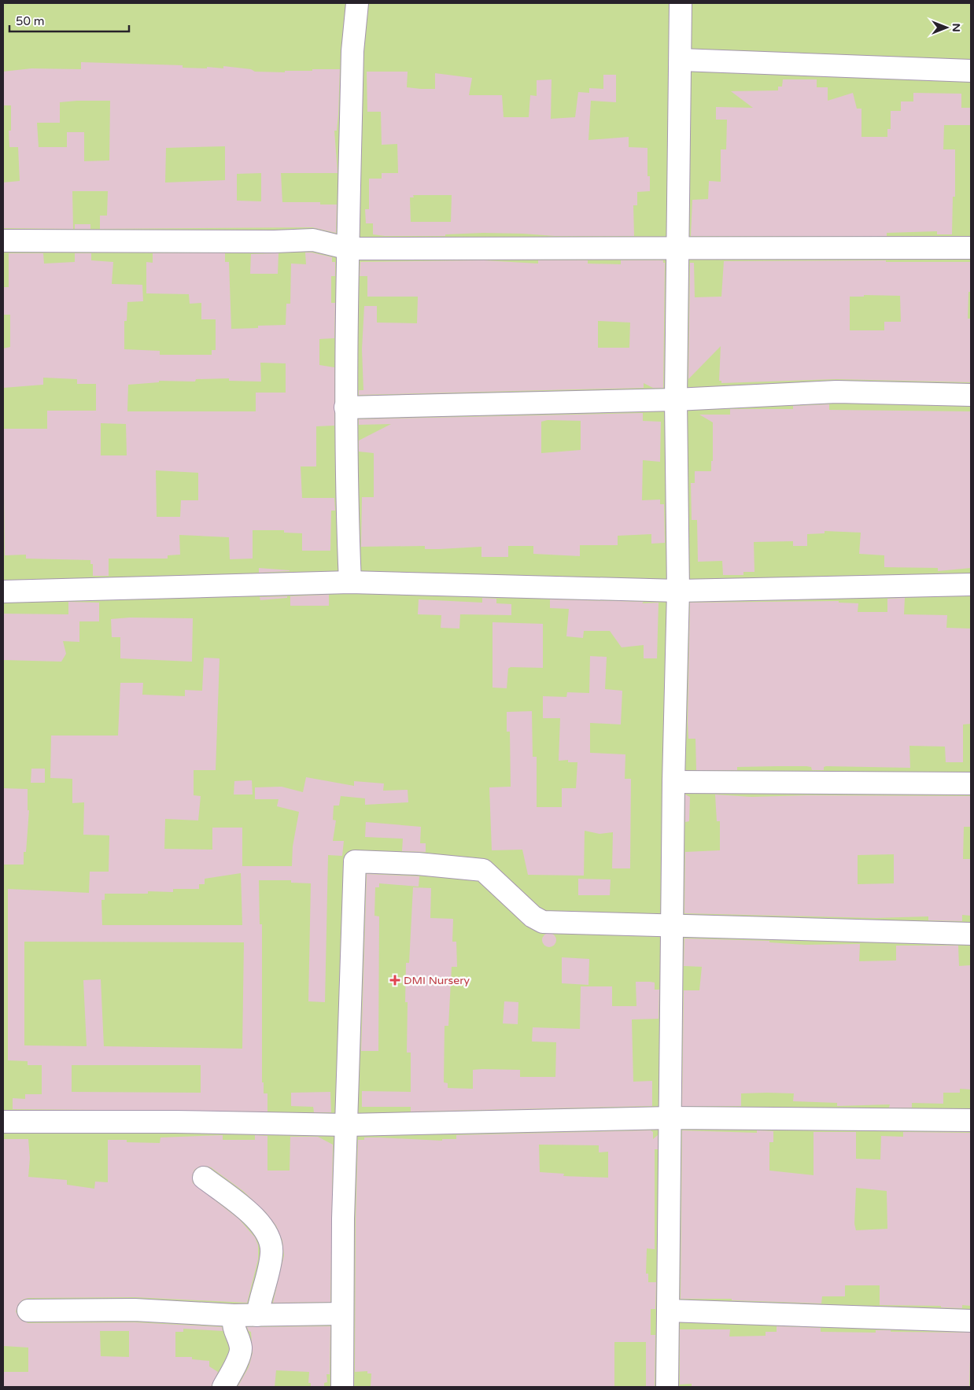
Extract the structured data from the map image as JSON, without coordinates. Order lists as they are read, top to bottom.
{
  "places": {
    "health": ["DMI Nursery"]
  },
  "scale_bar": "50 m",
  "north": "right"
}
